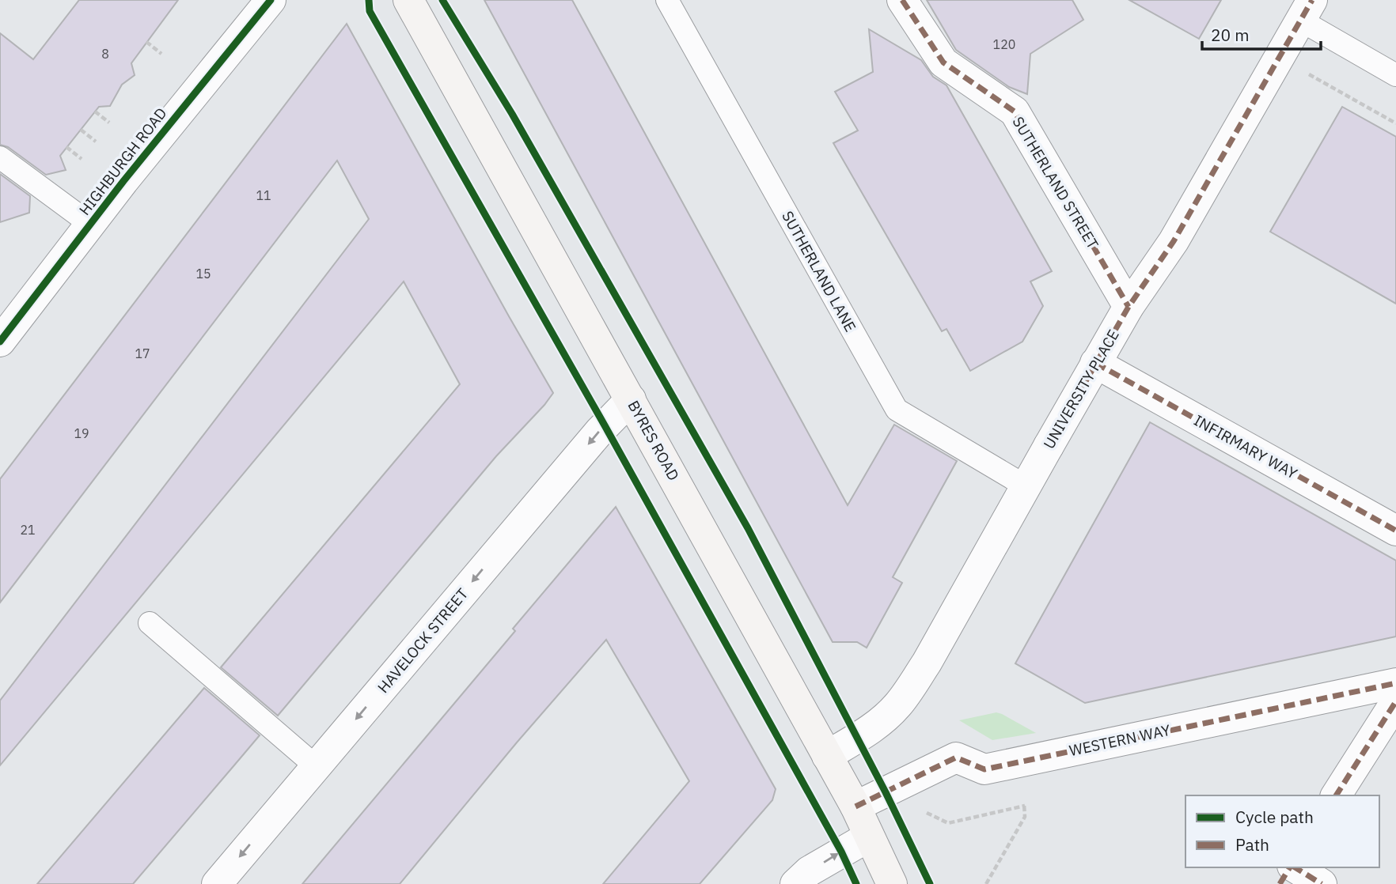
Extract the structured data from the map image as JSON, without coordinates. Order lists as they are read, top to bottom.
{
  "streets": {
    "main road": ["BYRES ROAD"],
    "street": [
      "HIGHBURGH ROAD",
      "SUTHERLAND STREET",
      "UNIVERSITY PLACE",
      "INFIRMARY WAY",
      "HAVELOCK STREET",
      "WESTERN WAY"
    ],
    "lane": ["SUTHERLAND LANE"]
  },
  "crossings": [
    ["SUTHERLAND STREET", "UNIVERSITY PLACE"],
    ["SUTHERLAND LANE", "UNIVERSITY PLACE"],
    ["UNIVERSITY PLACE", "BYRES ROAD"],
    ["UNIVERSITY PLACE", "INFIRMARY WAY"],
    ["BYRES ROAD", "HAVELOCK STREET"],
    ["BYRES ROAD", "WESTERN WAY"]
  ],
  "one_way": ["HAVELOCK STREET"],
  "house_numbers": [
    "120",
    "8",
    "11",
    "15",
    "17",
    "19",
    "21"
  ],
  "legend": ["Cycle path", "Path"],
  "scale_bar": "20 m"
}
